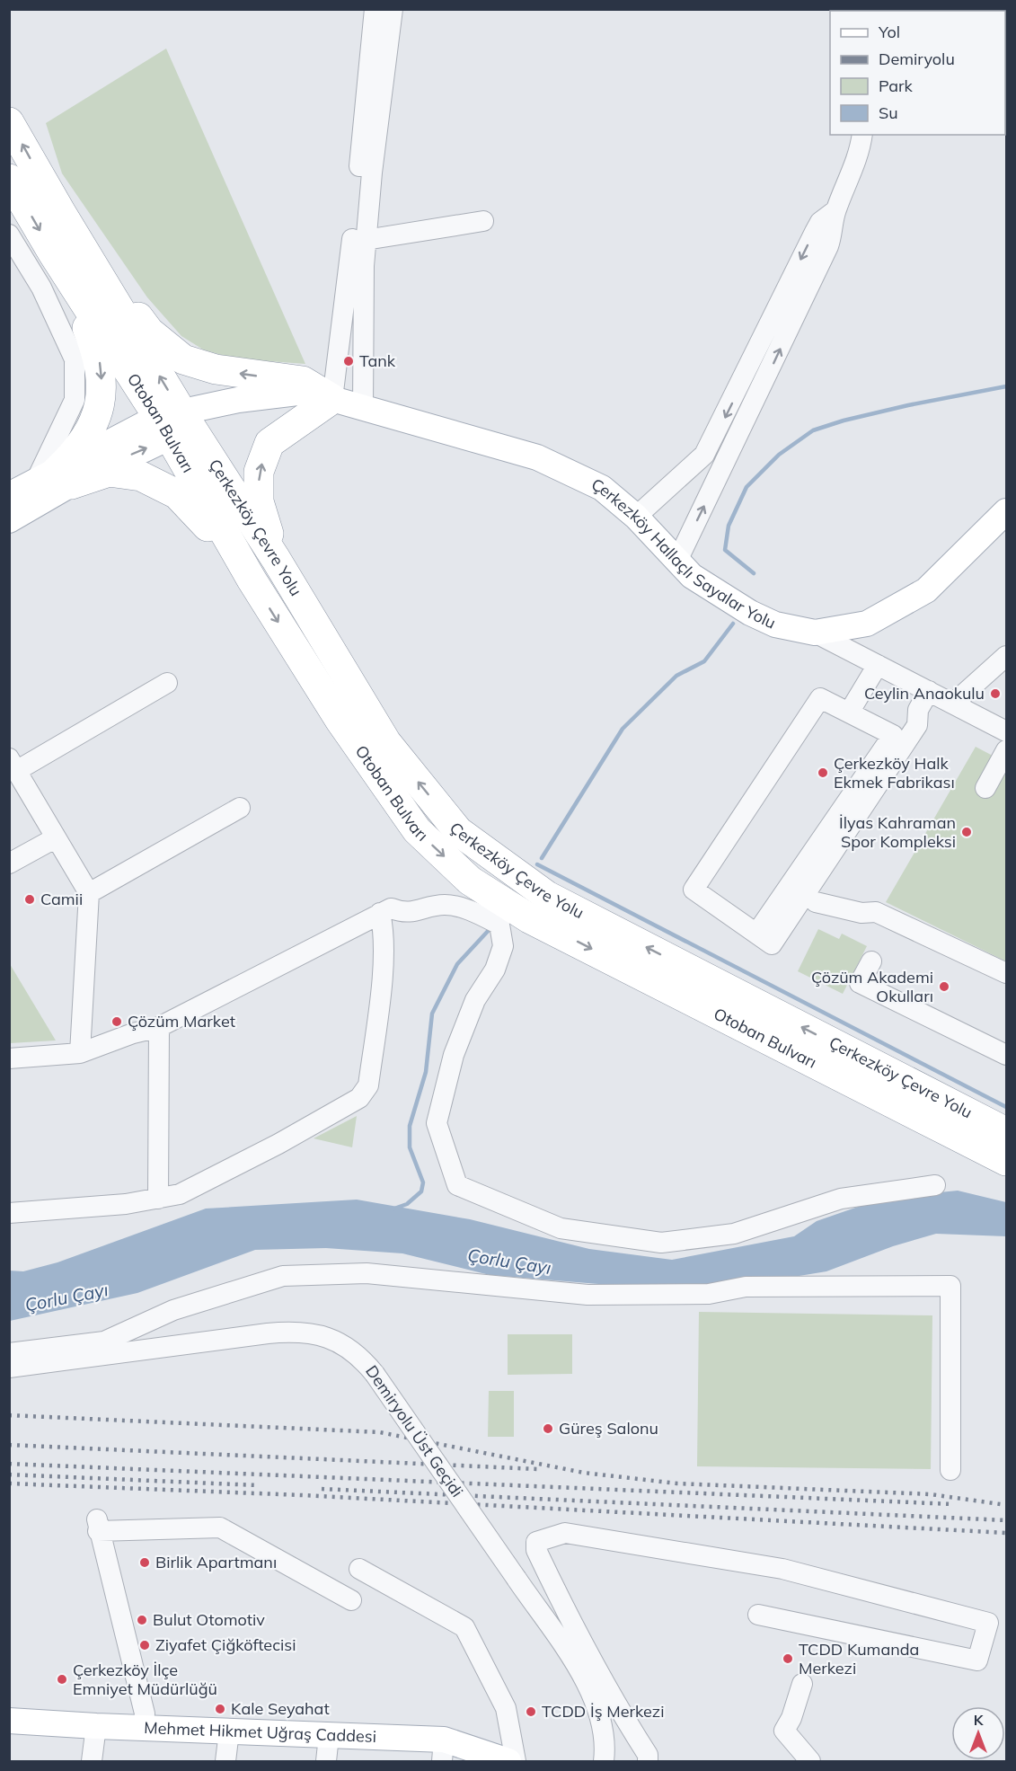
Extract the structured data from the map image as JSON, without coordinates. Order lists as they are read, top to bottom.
{
  "streets": {
    "highway": ["Otoban Bulvarı", "Çerkezköy Çevre Yolu"],
    "main road": ["Çerkezköy Hallaçlı Sayalar Yolu", "Mehmet Hikmet Uğraş Caddesi"],
    "street": ["Demiryolu Üst Geçidi"]
  },
  "crossings": [
    ["Otoban Bulvarı", "Çerkezköy Çevre Yolu"]
  ],
  "one_way": ["Çerkezköy Çevre Yolu"],
  "water": ["Çorlu Çayı"],
  "places": [
    "Tank",
    "Ceylin Anaokulu",
    "Çerkezköy Halk Ekmek Fabrikası",
    "İlyas Kahraman Spor Kompleksi",
    "Camii",
    "Çözüm Akademi Okulları",
    "Çözüm Market",
    "Güreş Salonu",
    "Birlik Apartmanı",
    "Bulut Otomotiv",
    "Ziyafet Çiğköftecisi",
    "TCDD Kumanda Merkezi",
    "Çerkezköy İlçe Emniyet Müdürlüğü",
    "Kale Seyahat",
    "TCDD İş Merkezi"
  ],
  "legend": [
    "Yol",
    "Demiryolu",
    "Park",
    "Su"
  ],
  "north": "top"
}
